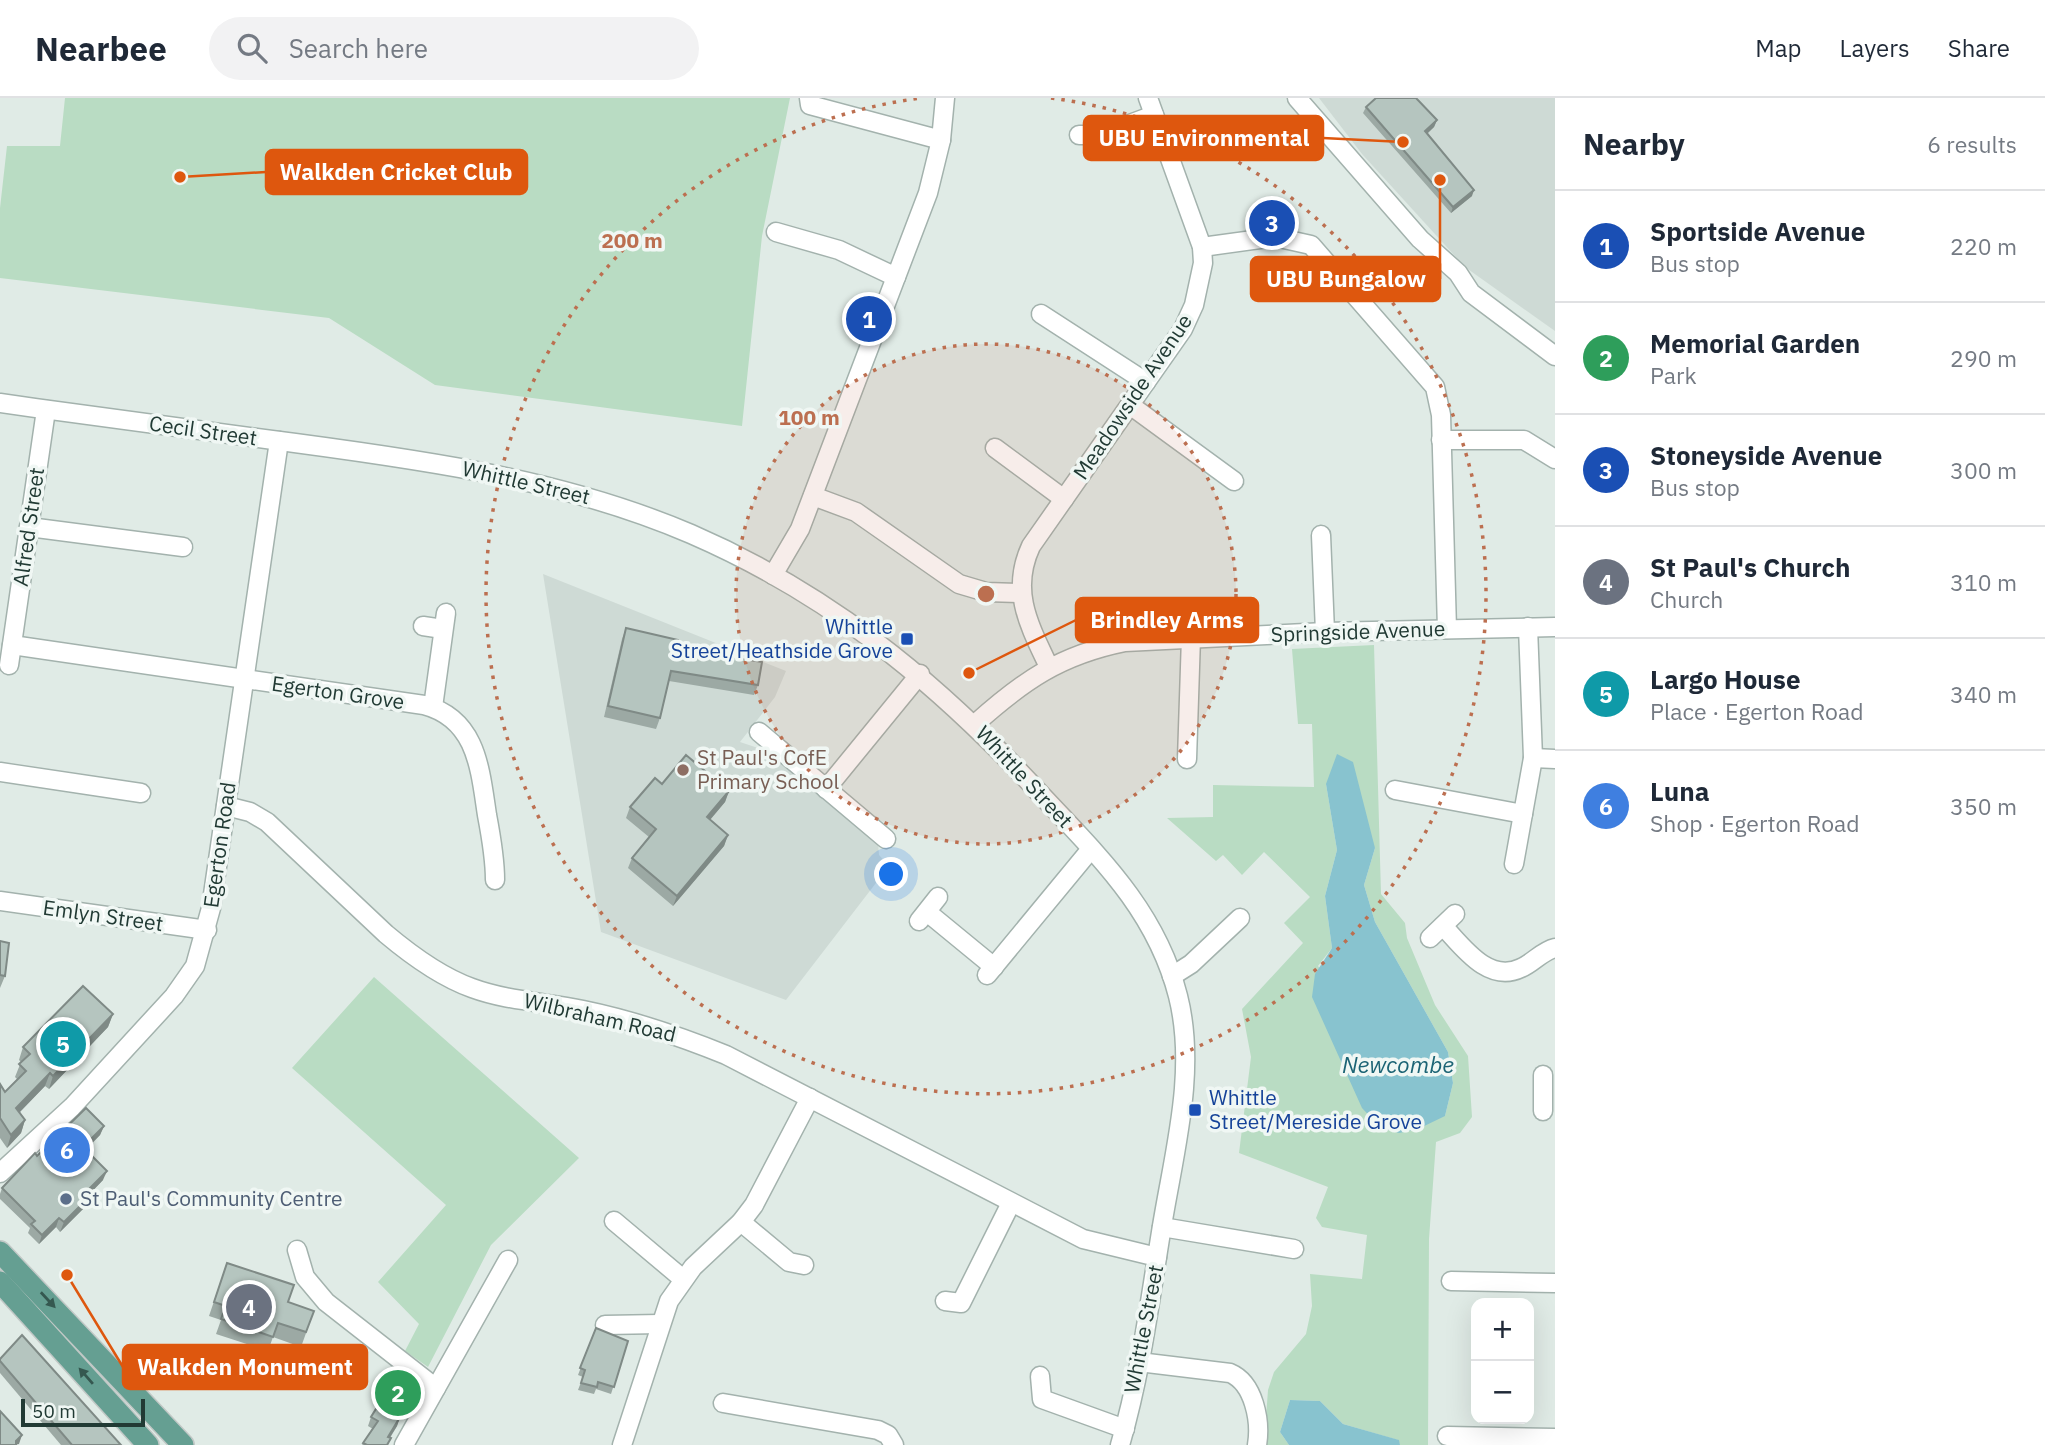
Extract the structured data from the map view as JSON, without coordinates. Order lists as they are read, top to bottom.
{
  "streets": {
    "street": [
      "Meadowside Avenue",
      "Cecil Street",
      "Whittle Street",
      "Alfred Street",
      "Springside Avenue",
      "Egerton Grove",
      "Egerton Road",
      "Emlyn Street",
      "Wilbraham Road"
    ]
  },
  "crossings": [
    ["Meadowside Avenue", "Springside Avenue"],
    ["Cecil Street", "Whittle Street"],
    ["Cecil Street", "Alfred Street"],
    ["Cecil Street", "Egerton Road"],
    ["Whittle Street", "Springside Avenue"],
    ["Whittle Street", "Wilbraham Road"],
    ["Egerton Grove", "Egerton Road"],
    ["Egerton Road", "Emlyn Street"],
    ["Egerton Road", "Wilbraham Road"]
  ],
  "water": ["Newcombe"],
  "places": {
    "other": [
      "UBU Environmental",
      "Walkden Cricket Club",
      "UBU Bungalow",
      "Brindley Arms",
      "St Paul's CofE Primary School",
      "St Paul's Community Centre",
      "Walkden Monument"
    ],
    "transit": ["Whittle Street/Heathside Grove", "Whittle Street/Mereside Grove"]
  },
  "scale_bar": "50 m",
  "page": {
    "header": "Nearbee",
    "search": "Search here",
    "nav": ["Map", "Layers", "Share"],
    "heading": ["Nearby", "6 results"],
    "list": [
      {
        "mark": "1",
        "name": "Sportside Avenue",
        "note": "Bus stop",
        "value": "220 m"
      },
      {
        "mark": "2",
        "name": "Memorial Garden",
        "note": "Park",
        "value": "290 m"
      },
      {
        "mark": "3",
        "name": "Stoneyside Avenue",
        "note": "Bus stop",
        "value": "300 m"
      },
      {
        "mark": "4",
        "name": "St Paul's Church",
        "note": "Church",
        "value": "310 m"
      },
      {
        "mark": "5",
        "name": "Largo House",
        "note": "Place · Egerton Road",
        "value": "340 m"
      },
      {
        "mark": "6",
        "name": "Luna",
        "note": "Shop · Egerton Road",
        "value": "350 m"
      }
    ],
    "pins": [
      "3",
      "1",
      "5",
      "6",
      "4",
      "2"
    ],
    "map_buttons": ["+", "−"],
    "scale": "50 m"
  },
  "rings": ["200 m", "100 m"]
}
